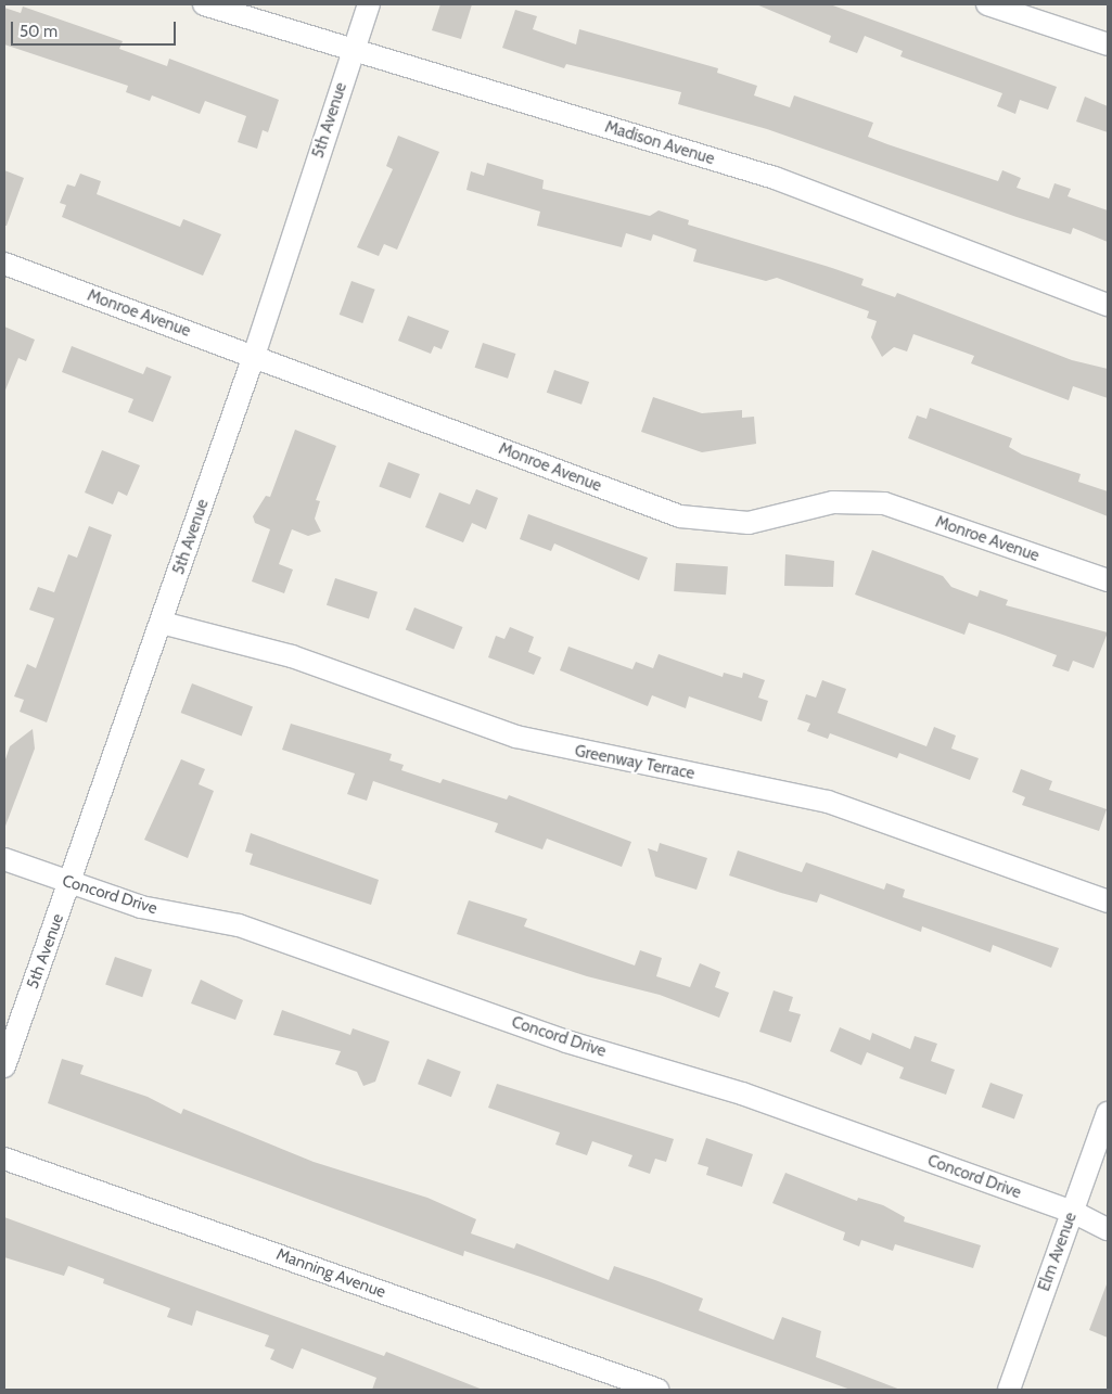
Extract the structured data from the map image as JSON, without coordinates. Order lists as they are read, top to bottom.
{
  "streets": {
    "street": [
      "5th Avenue",
      "Madison Avenue",
      "Monroe Avenue",
      "Greenway Terrace",
      "Concord Drive",
      "Elm Avenue",
      "Manning Avenue"
    ]
  },
  "crossings": [
    ["5th Avenue", "Madison Avenue"],
    ["5th Avenue", "Monroe Avenue"],
    ["5th Avenue", "Greenway Terrace"],
    ["5th Avenue", "Concord Drive"],
    ["Concord Drive", "Elm Avenue"]
  ],
  "scale_bar": "50 m"
}
